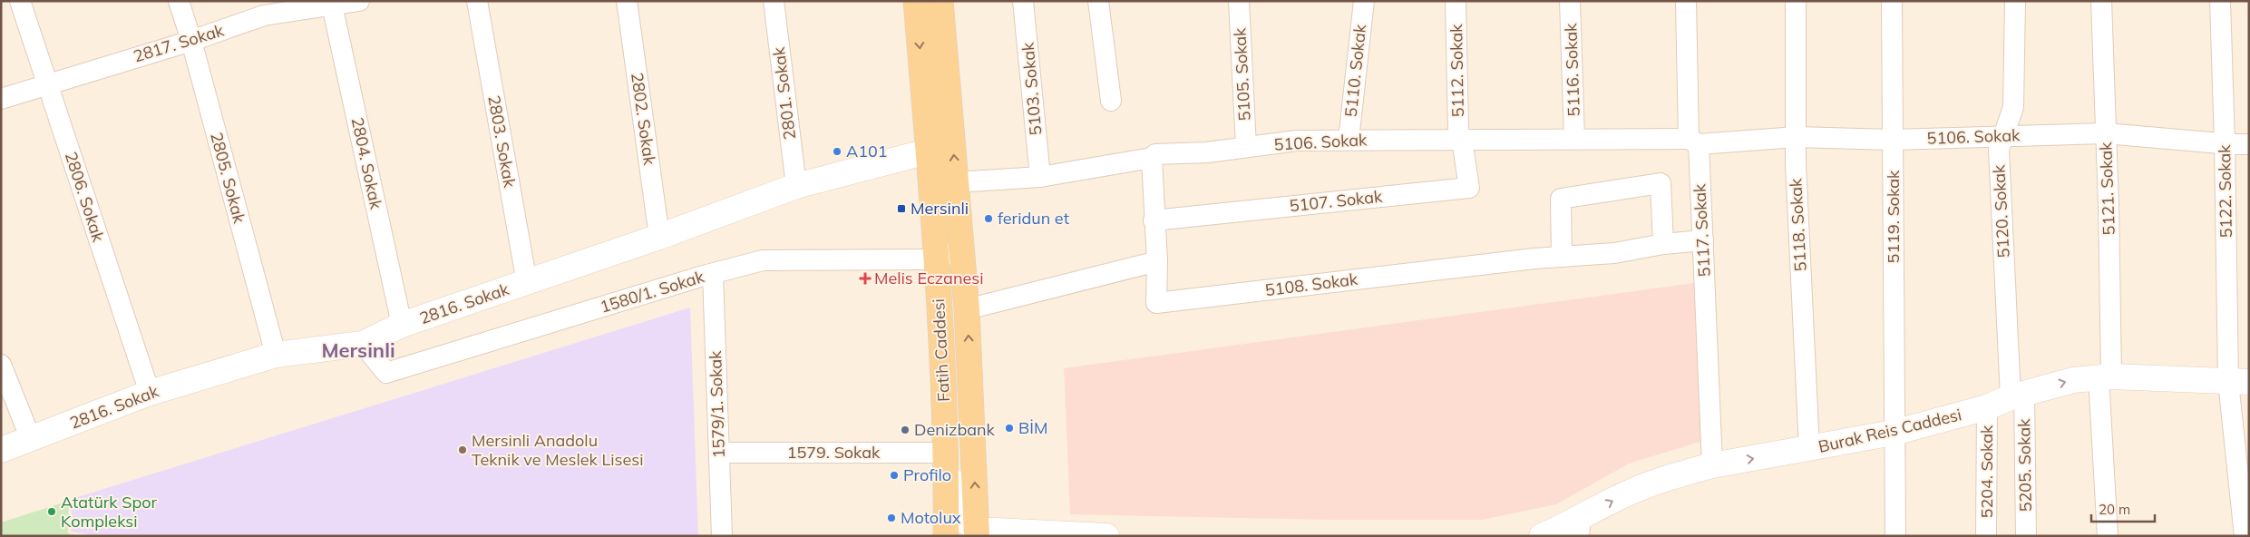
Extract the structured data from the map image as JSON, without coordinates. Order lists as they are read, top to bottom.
{
  "streets": {
    "main road": ["Fatih Caddesi"],
    "street": [
      "2817. Sokak",
      "5116. Sokak",
      "5110. Sokak",
      "5112. Sokak",
      "5105. Sokak",
      "5103. Sokak",
      "2801. Sokak",
      "2802. Sokak",
      "5106. Sokak",
      "2803. Sokak",
      "2804. Sokak",
      "2805. Sokak",
      "5121. Sokak",
      "5122. Sokak",
      "2806. Sokak",
      "5107. Sokak",
      "5120. Sokak",
      "5119. Sokak",
      "5118. Sokak",
      "5117. Sokak",
      "5108. Sokak",
      "1580/1. Sokak",
      "2816. Sokak",
      "1579/1. Sokak",
      "Burak Reis Caddesi",
      "1579. Sokak",
      "5205. Sokak",
      "5204. Sokak"
    ]
  },
  "crossings": [
    ["2817. Sokak", "2804. Sokak"],
    ["2817. Sokak", "2805. Sokak"],
    ["2817. Sokak", "2806. Sokak"],
    ["5116. Sokak", "5106. Sokak"],
    ["5110. Sokak", "5106. Sokak"],
    ["5112. Sokak", "5106. Sokak"],
    ["5112. Sokak", "5107. Sokak"],
    ["5105. Sokak", "5106. Sokak"],
    ["5103. Sokak", "5106. Sokak"],
    ["2801. Sokak", "2816. Sokak"],
    ["2802. Sokak", "2816. Sokak"],
    ["5106. Sokak", "5121. Sokak"],
    ["5106. Sokak", "5122. Sokak"],
    ["5106. Sokak", "5107. Sokak"],
    ["5106. Sokak", "5120. Sokak"],
    ["5106. Sokak", "5119. Sokak"],
    ["5106. Sokak", "5118. Sokak"],
    ["5106. Sokak", "5117. Sokak"],
    ["2803. Sokak", "2816. Sokak"],
    ["2804. Sokak", "2816. Sokak"],
    ["2805. Sokak", "2816. Sokak"],
    ["5121. Sokak", "Burak Reis Caddesi"],
    ["5122. Sokak", "Burak Reis Caddesi"],
    ["2806. Sokak", "2816. Sokak"],
    ["5120. Sokak", "Burak Reis Caddesi"],
    ["5120. Sokak", "5205. Sokak"],
    ["5119. Sokak", "Burak Reis Caddesi"],
    ["5118. Sokak", "Burak Reis Caddesi"],
    ["5117. Sokak", "5108. Sokak"],
    ["5117. Sokak", "Burak Reis Caddesi"],
    ["1580/1. Sokak", "2816. Sokak"],
    ["1580/1. Sokak", "Fatih Caddesi"],
    ["1580/1. Sokak", "1579/1. Sokak"],
    ["2816. Sokak", "Fatih Caddesi"],
    ["Fatih Caddesi", "1579. Sokak"],
    ["1579/1. Sokak", "1579. Sokak"],
    ["Burak Reis Caddesi", "5205. Sokak"],
    ["Burak Reis Caddesi", "5204. Sokak"]
  ],
  "one_way": ["Burak Reis Caddesi"],
  "districts": ["Mersinli"],
  "places": {
    "other": [
      "A101",
      "feridun et",
      "BİM",
      "Denizbank",
      "Mersinli Anadolu Teknik ve Meslek Lisesi",
      "Profilo",
      "Atatürk Spor Kompleksi",
      "Motolux"
    ],
    "transit": ["Mersinli"],
    "health": ["Melis Eczanesi"]
  },
  "scale_bar": "20 m"
}
